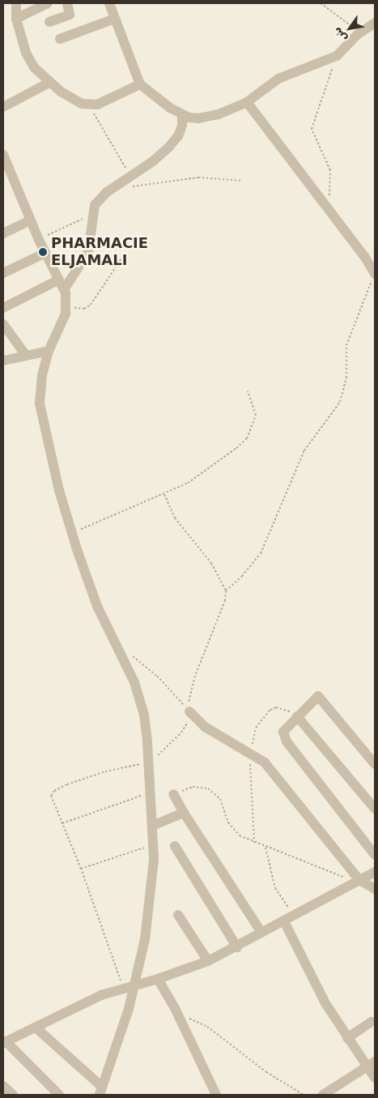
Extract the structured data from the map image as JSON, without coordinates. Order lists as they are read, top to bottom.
{
  "places": ["PHARMACIE ELJAMALI"],
  "north": "bottom left"
}
